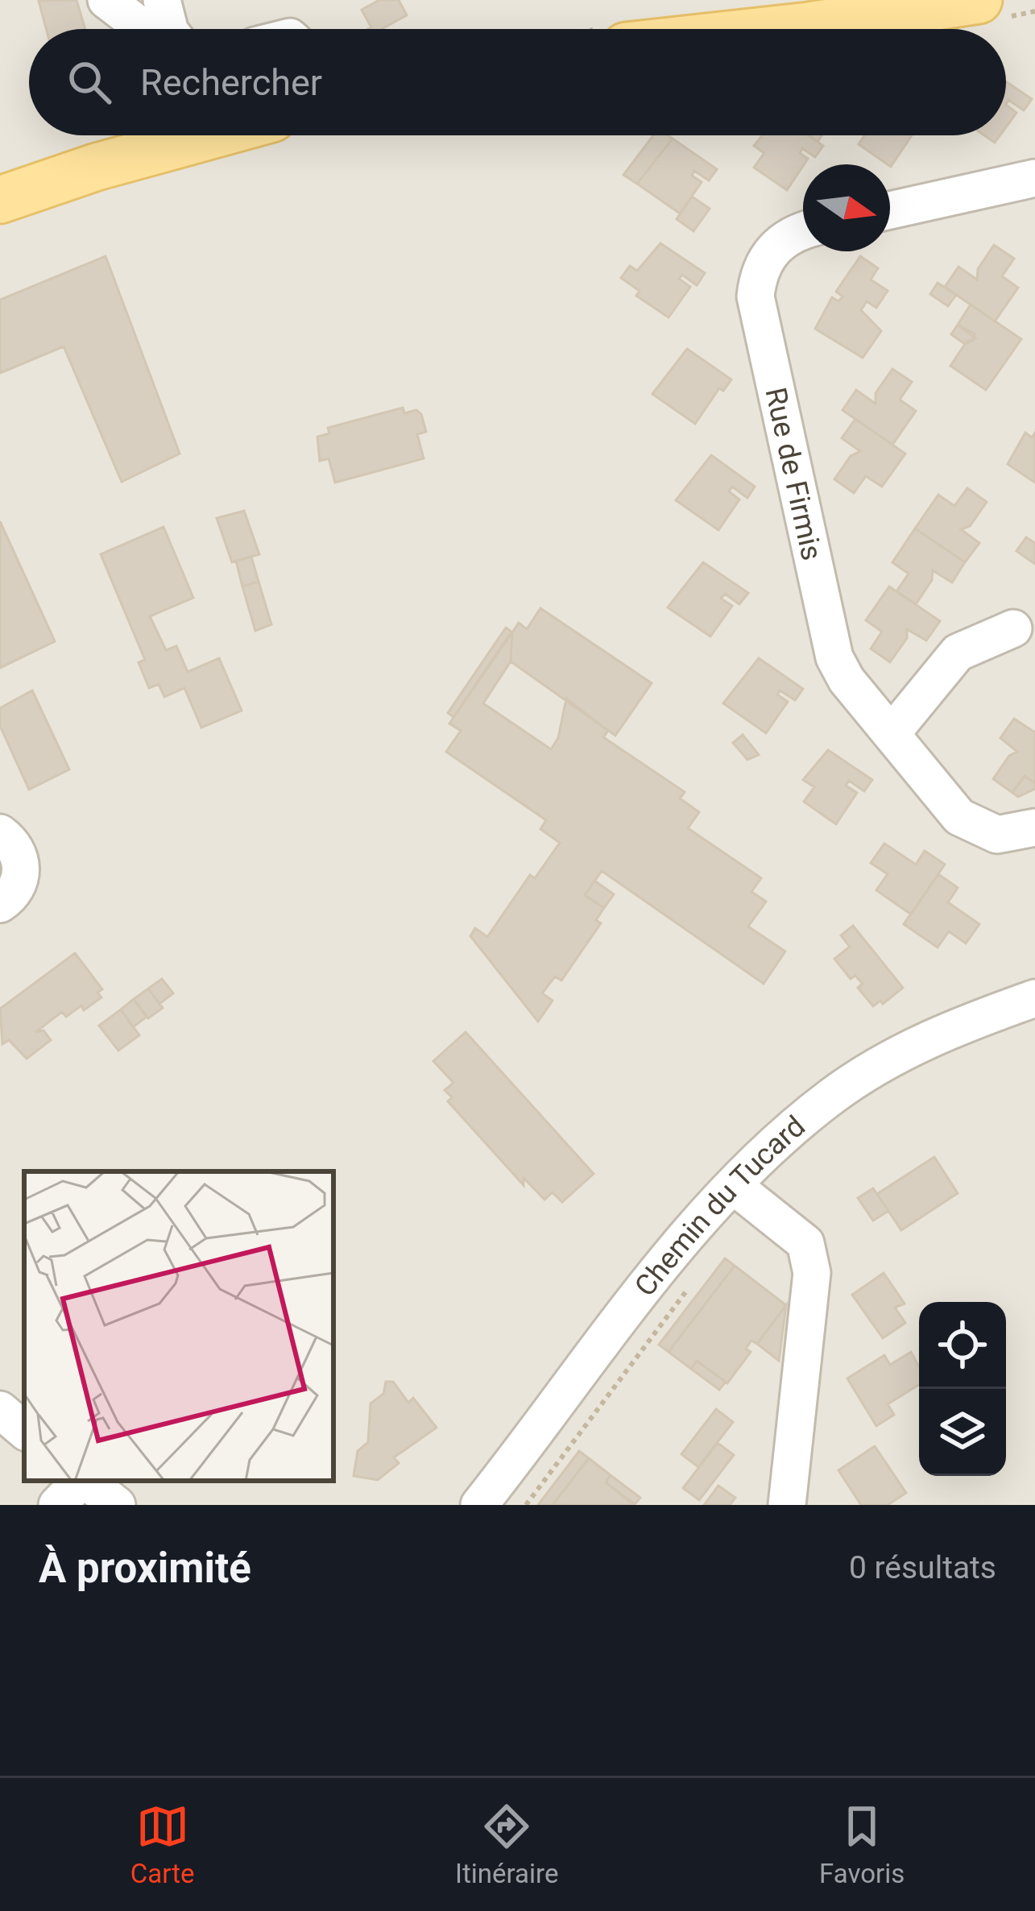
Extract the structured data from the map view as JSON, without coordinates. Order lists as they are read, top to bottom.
{
  "streets": {
    "street": ["Rue de Firmis", "Chemin du Tucard"]
  },
  "north": "right",
  "page": {
    "search": "Rechercher",
    "heading": ["À proximité", "0 résultats"],
    "nav": ["Carte", "Itinéraire", "Favoris"]
  }
}
